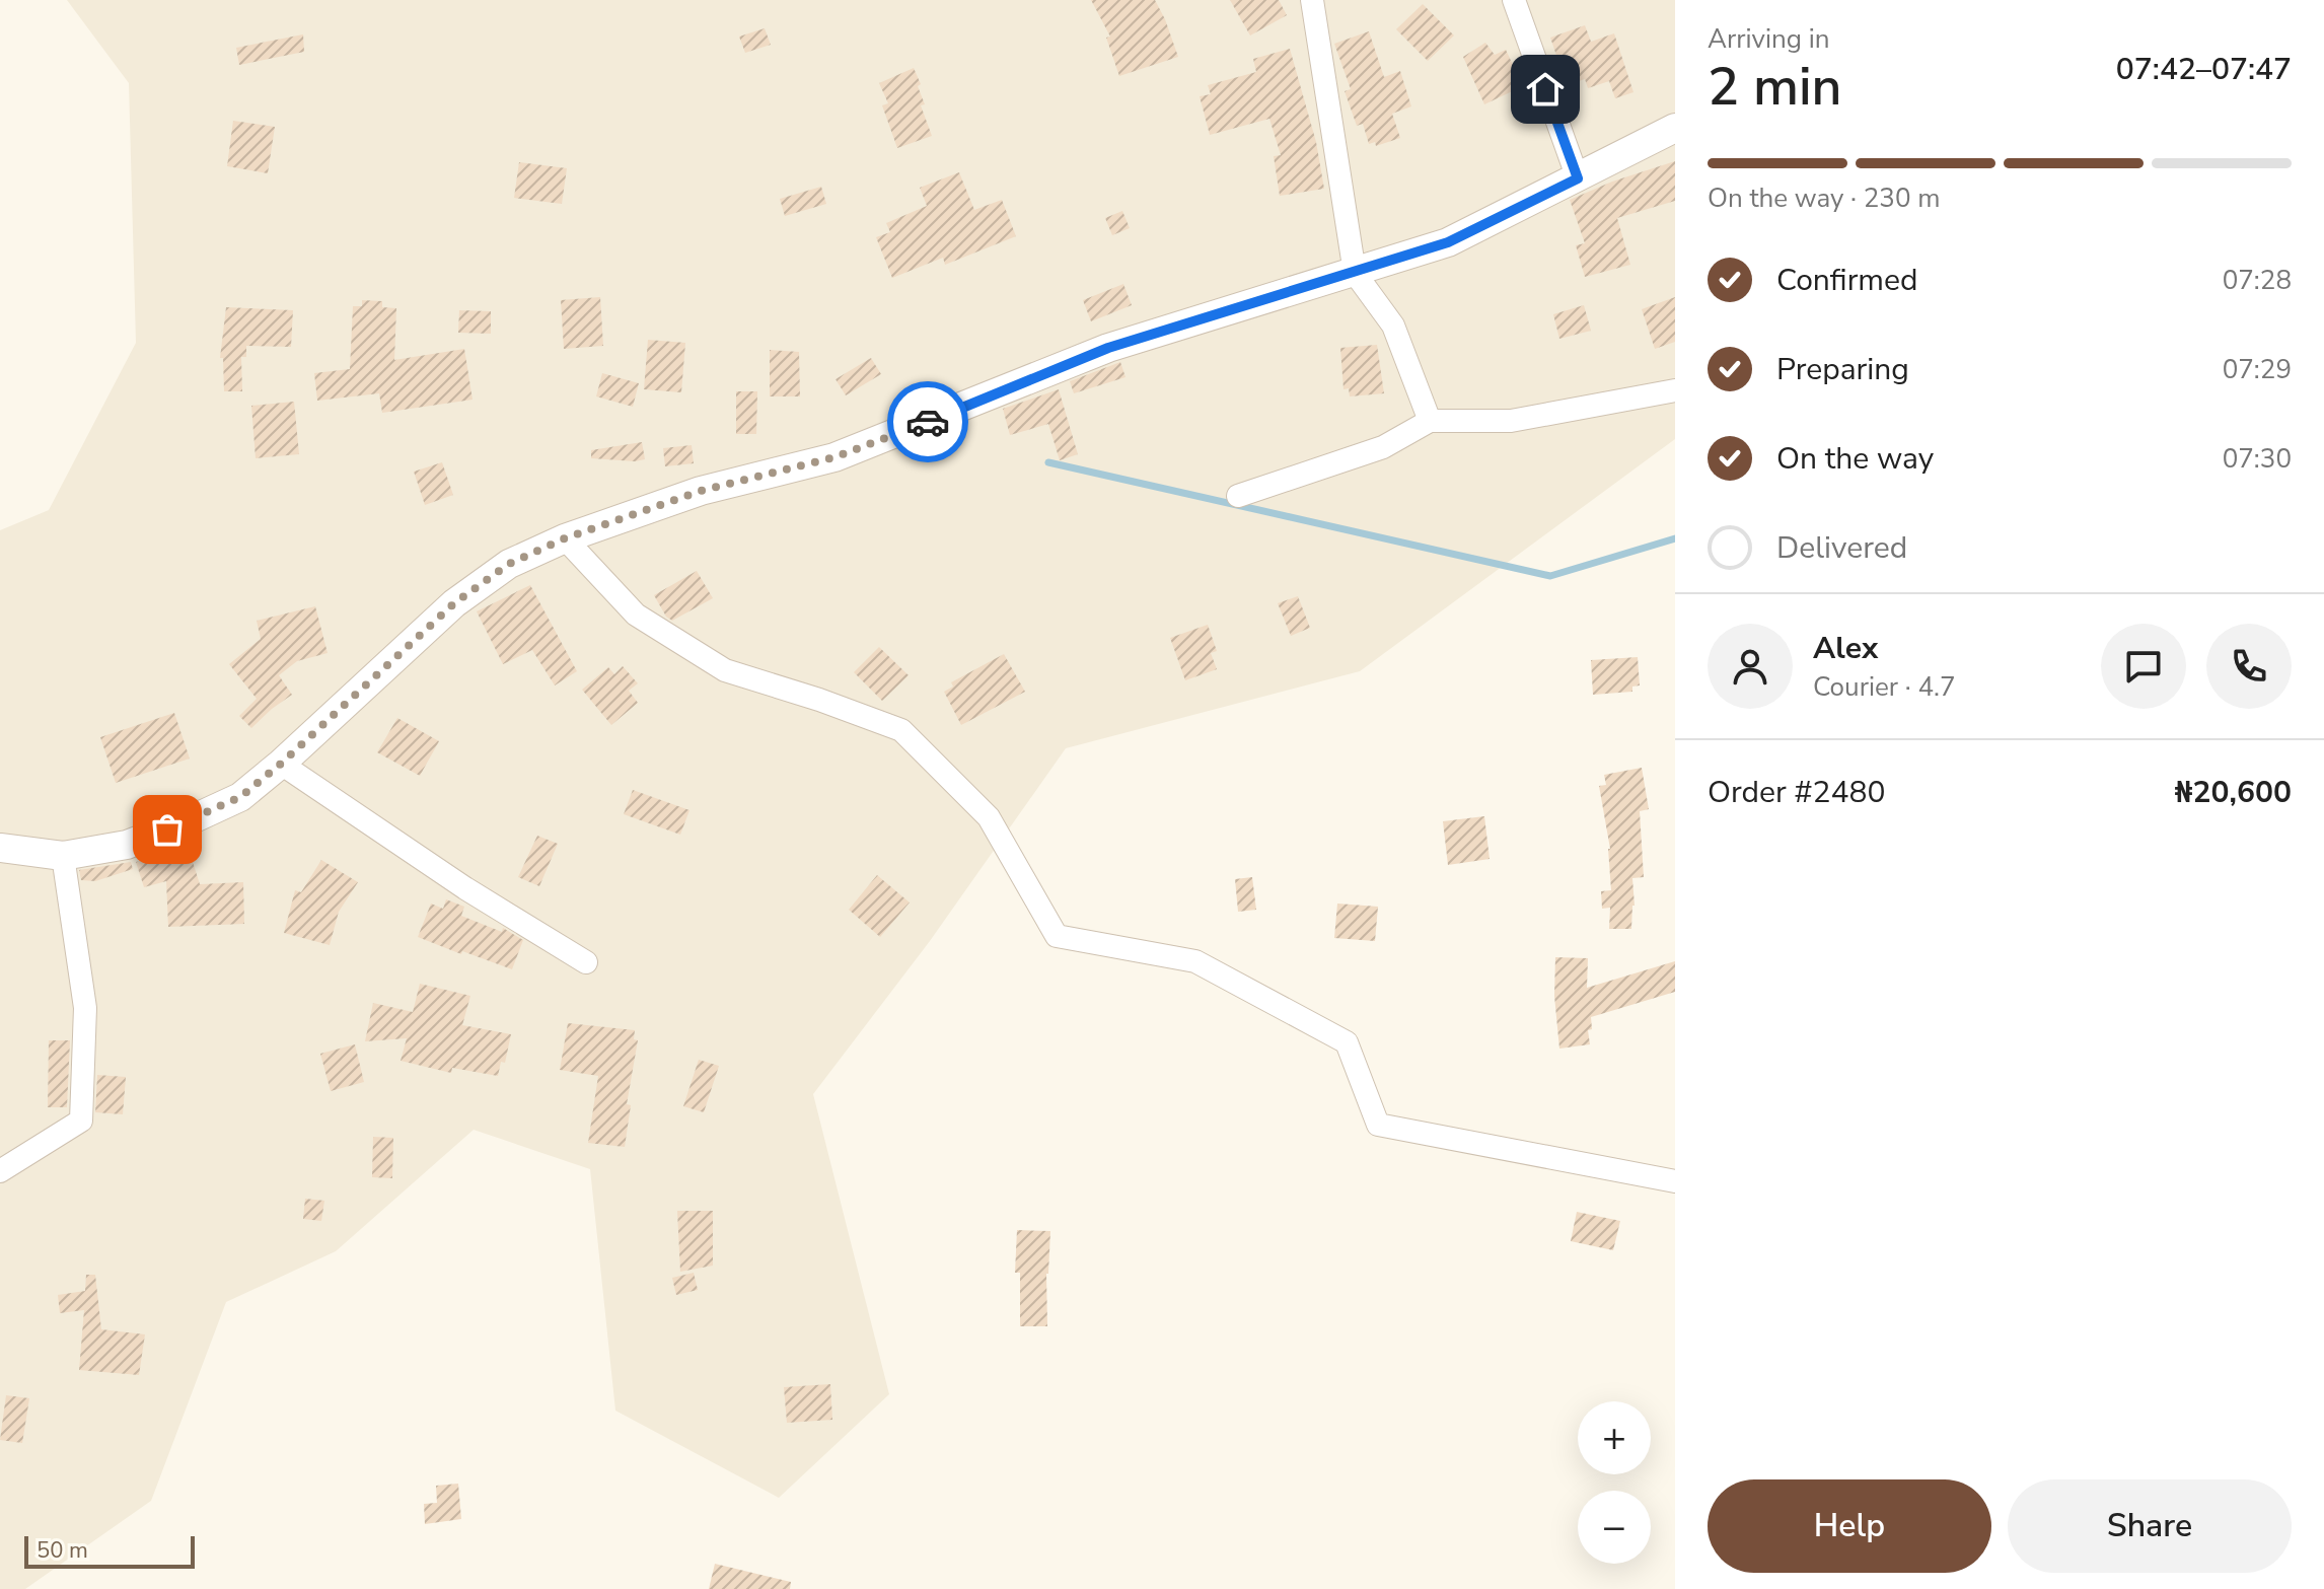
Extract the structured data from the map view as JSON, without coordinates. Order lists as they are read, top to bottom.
{
  "scale_bar": "50 m",
  "page": {
    "heading": ["2 min", "Arriving in", "07:42–07:47"],
    "panel": [
      "Alex",
      "Courier · 4.7",
      "Order #2480",
      "₦20,600"
    ],
    "bar": "On the way · 230 m",
    "list": [
      ["Confirmed", "07:28"],
      ["Preparing", "07:29"],
      ["On the way", "07:30"],
      "Delivered"
    ],
    "map_buttons": ["+", "−"],
    "buttons": ["Help", "Share"],
    "scale": "50 m"
  }
}
